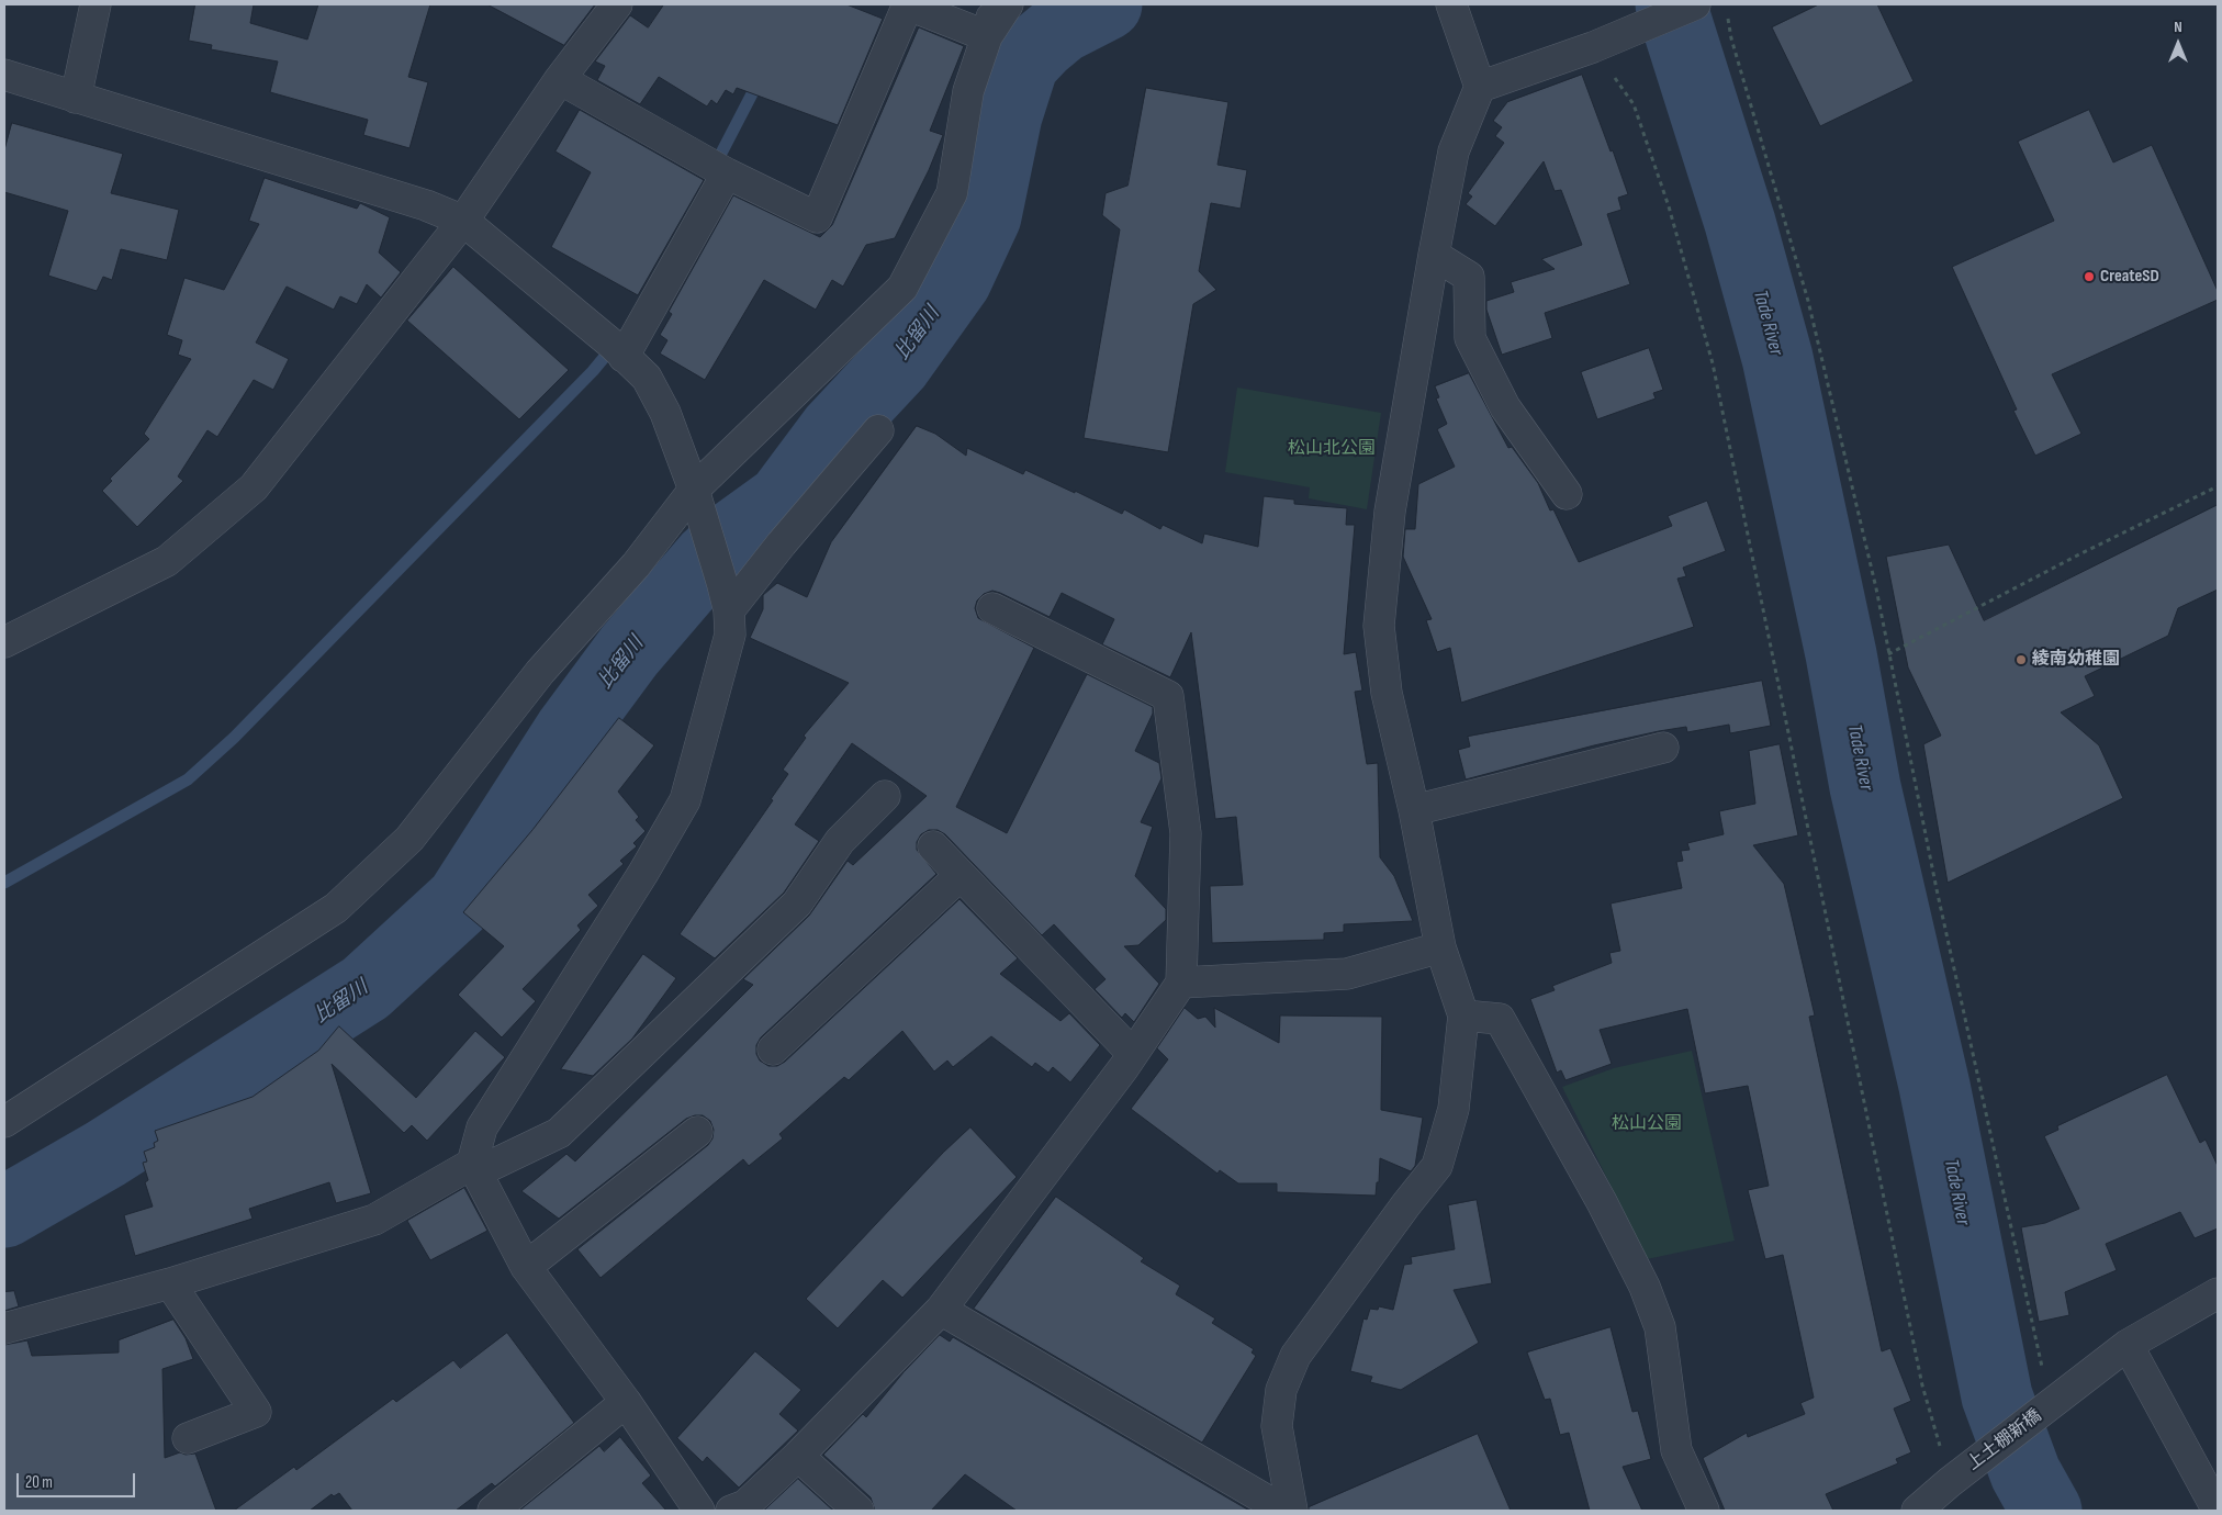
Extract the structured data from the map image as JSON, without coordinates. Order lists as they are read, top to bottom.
{
  "streets": {
    "street": ["上土棚新橋"]
  },
  "water": ["Tade River", "比留川"],
  "parks": ["松山北公園", "松山公園"],
  "places": ["CreateSD", "綾南幼稚園"],
  "scale_bar": "20 m",
  "north": "top"
}
